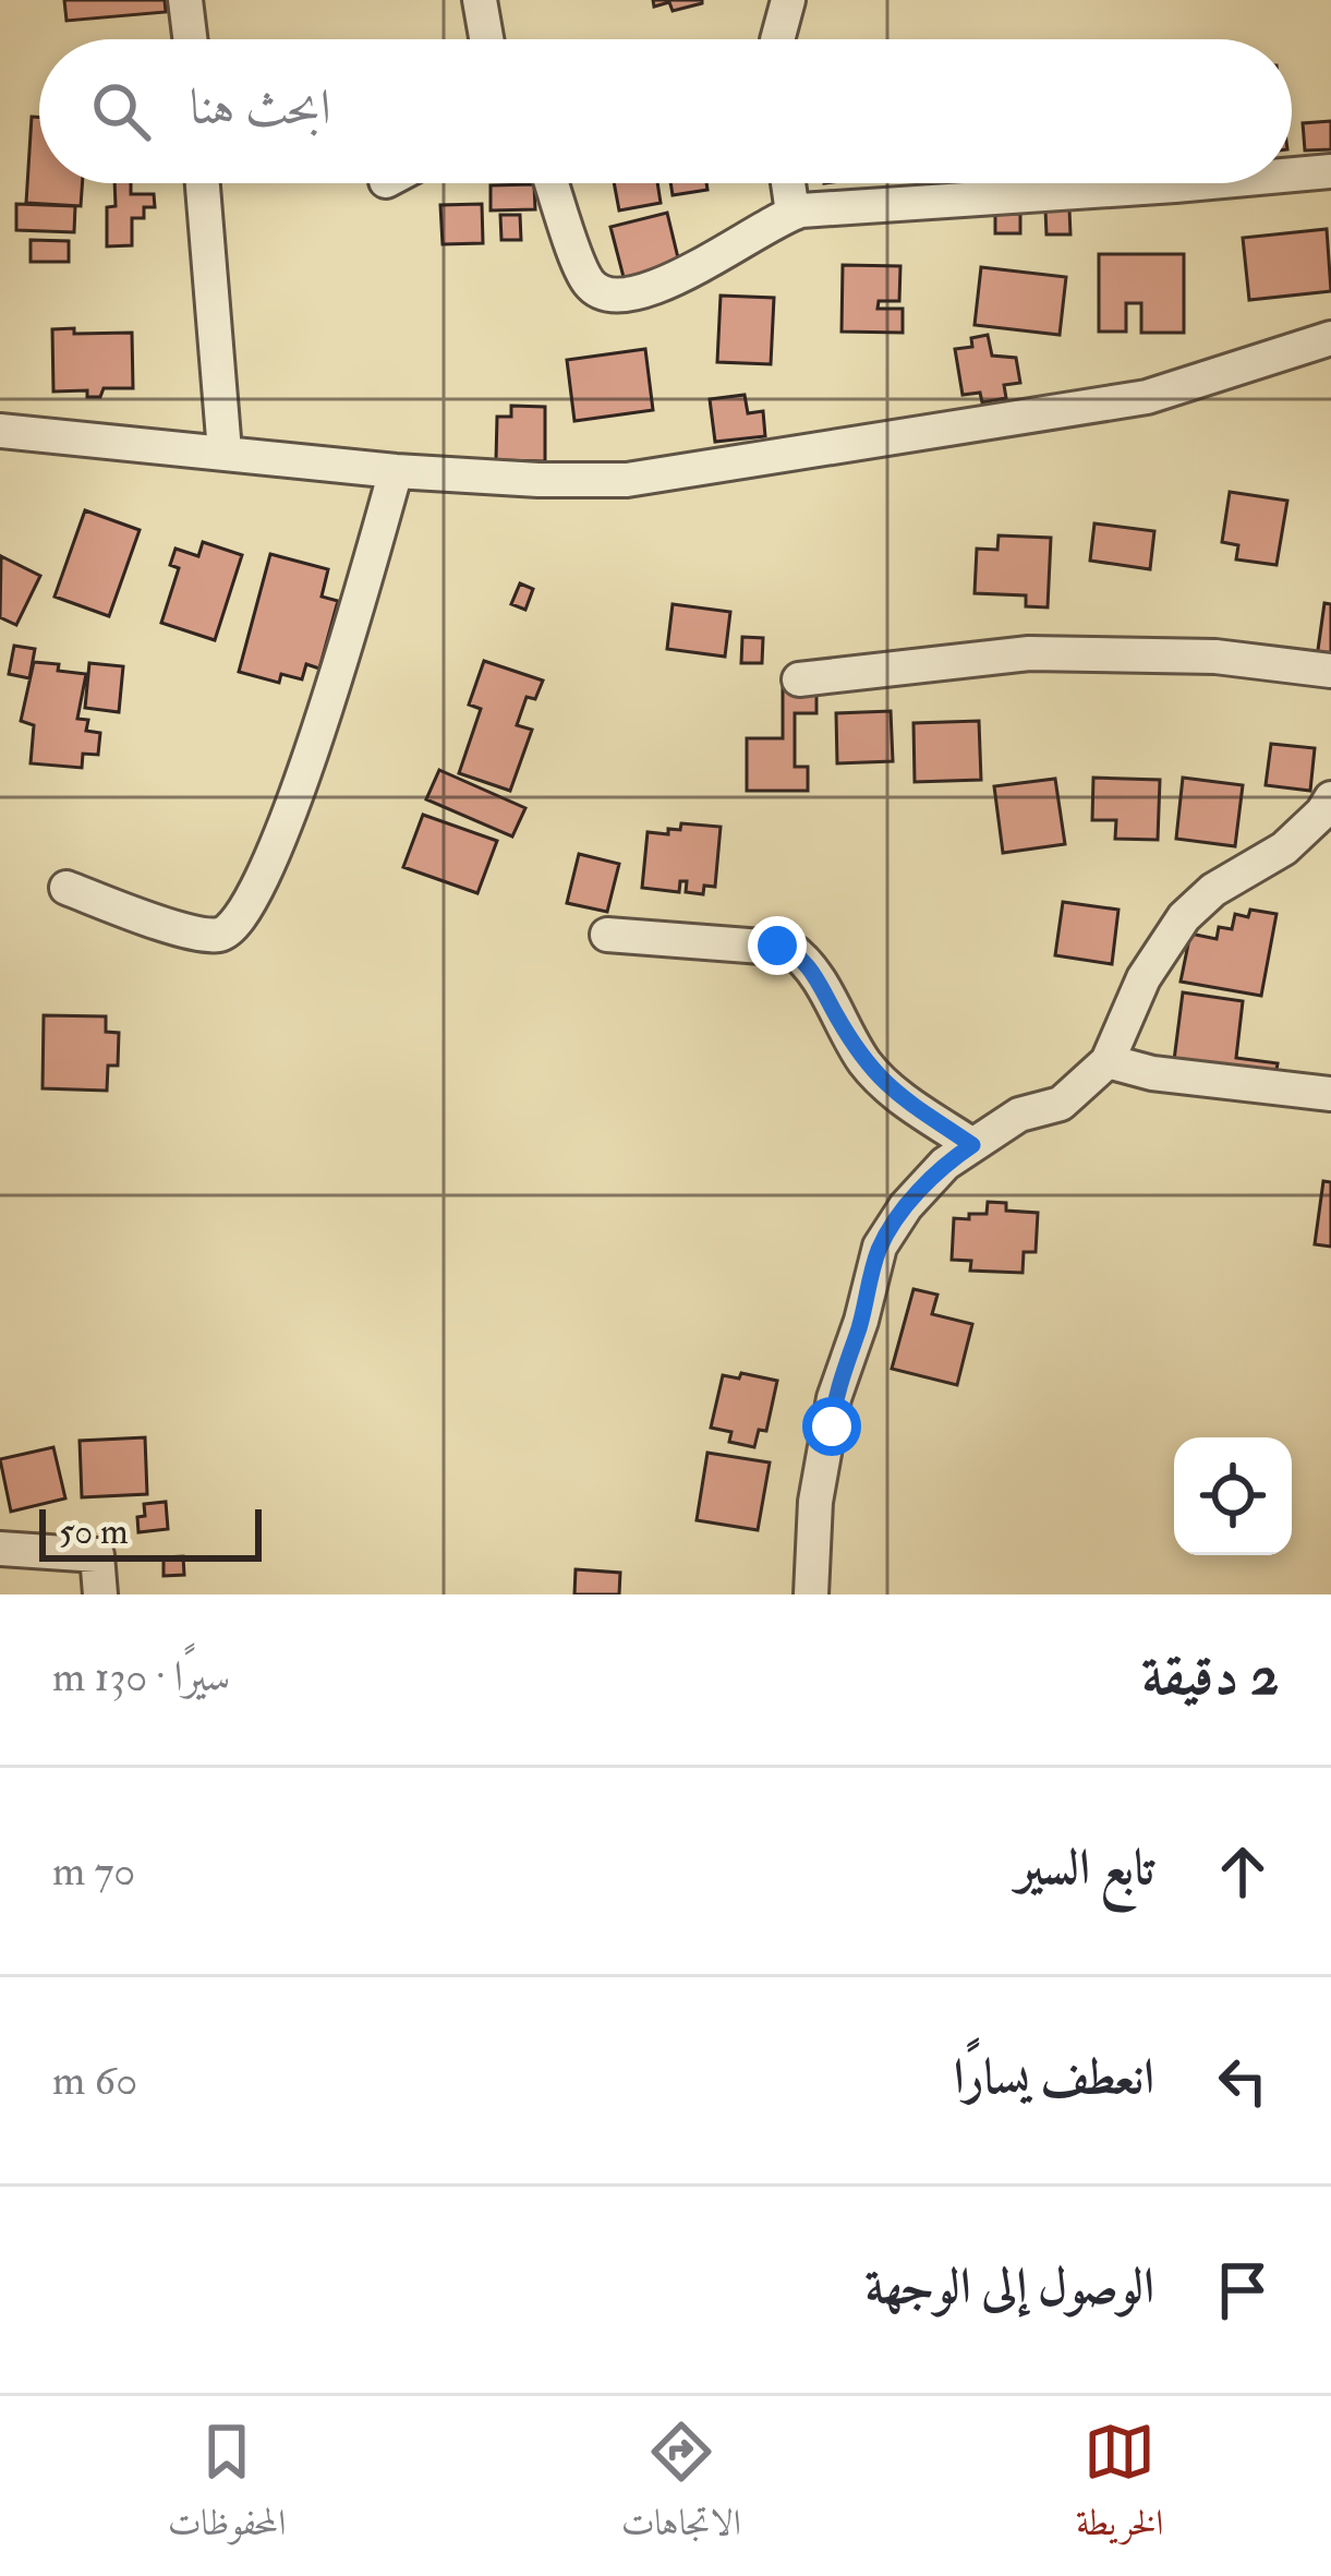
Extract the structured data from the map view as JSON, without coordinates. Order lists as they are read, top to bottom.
{
  "scale_bar": "50 m",
  "page": {
    "search": "ابحث هنا",
    "scale": "50 m",
    "heading": ["2 دقيقة", "سيرًا · 130 m"],
    "list": [
      ["تابع السير", "70 m"],
      ["انعطف يسارًا", "60 m"],
      "الوصول إلى الوجهة"
    ],
    "nav": ["الخريطة", "الاتجاهات", "المحفوظات"]
  }
}
